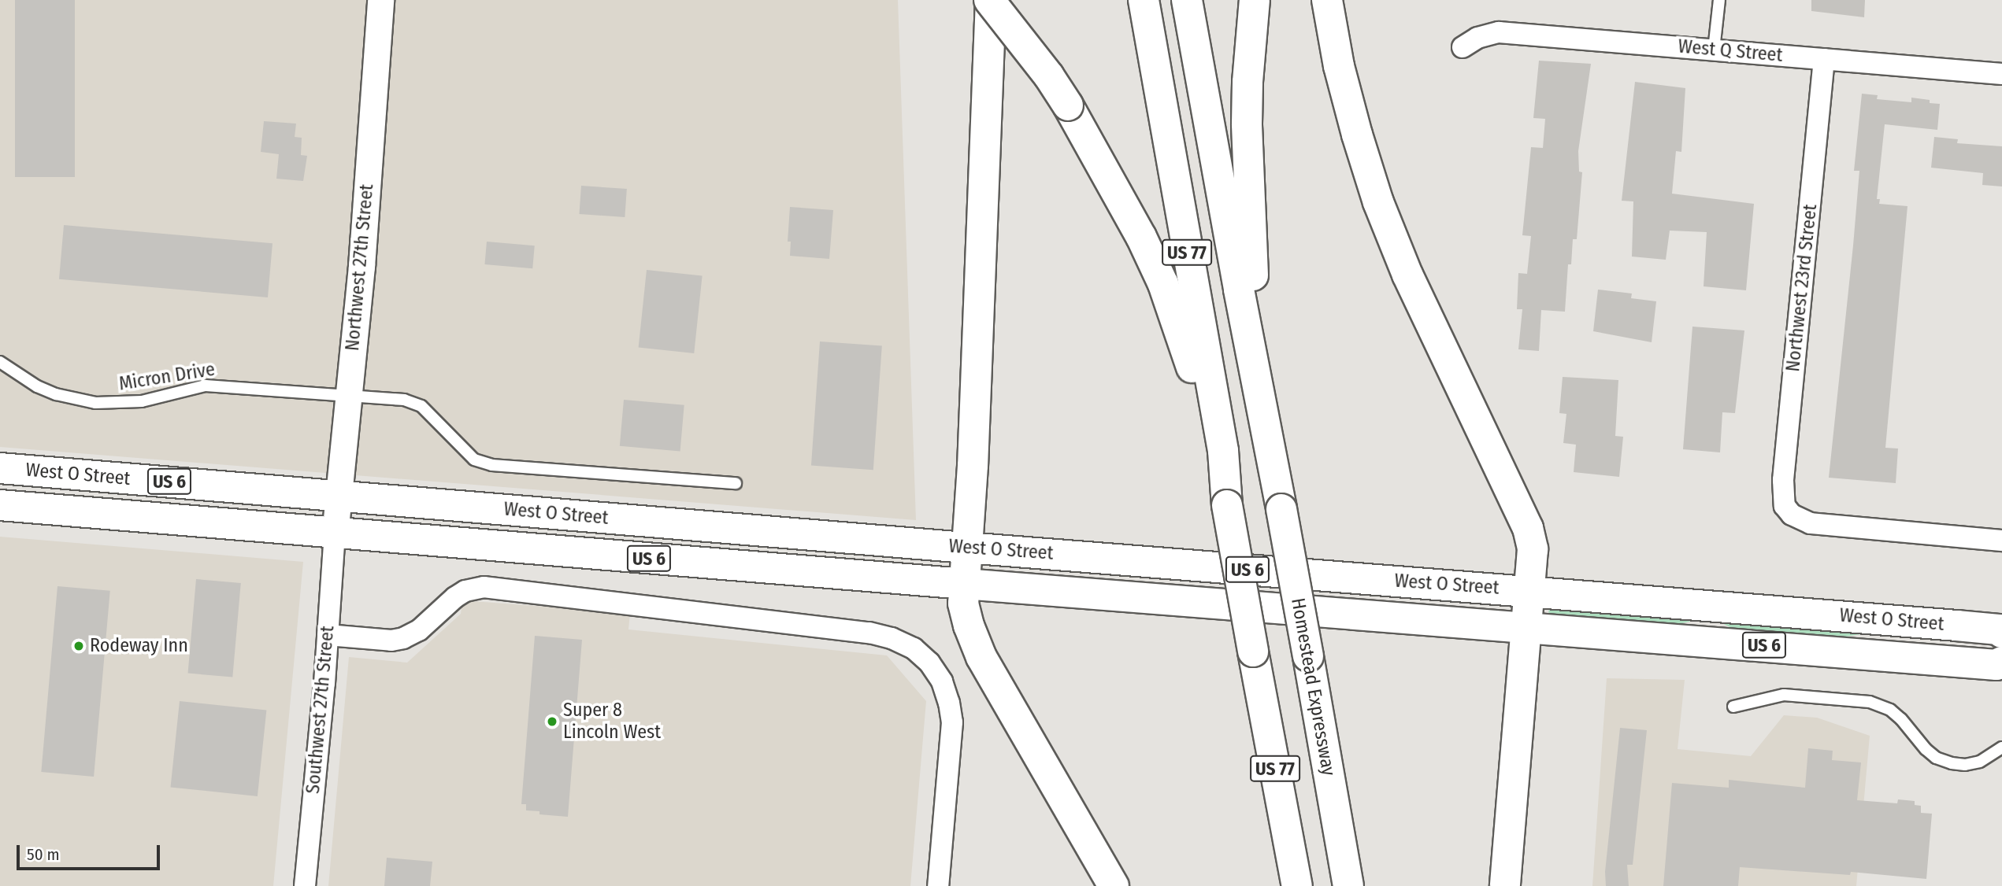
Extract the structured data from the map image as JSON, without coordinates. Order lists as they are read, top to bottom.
{
  "streets": {
    "main road": [
      "US 77",
      "West O Street",
      "US 6",
      "Homestead Expressway"
    ],
    "street": [
      "West Q Street",
      "Northwest 27th Street",
      "Northwest 23rd Street",
      "Southwest 27th Street"
    ],
    "lane": ["Micron Drive"]
  },
  "crossings": [
    ["West Q Street", "Northwest 23rd Street"],
    ["US 77", "Homestead Expressway"],
    ["Northwest 27th Street", "Micron Drive"],
    ["Northwest 27th Street", "West O Street"],
    ["Northwest 27th Street", "Southwest 27th Street"],
    ["West O Street", "Southwest 27th Street"]
  ],
  "places": ["Rodeway Inn", "Super 8 Lincoln West"],
  "scale_bar": "50 m"
}
